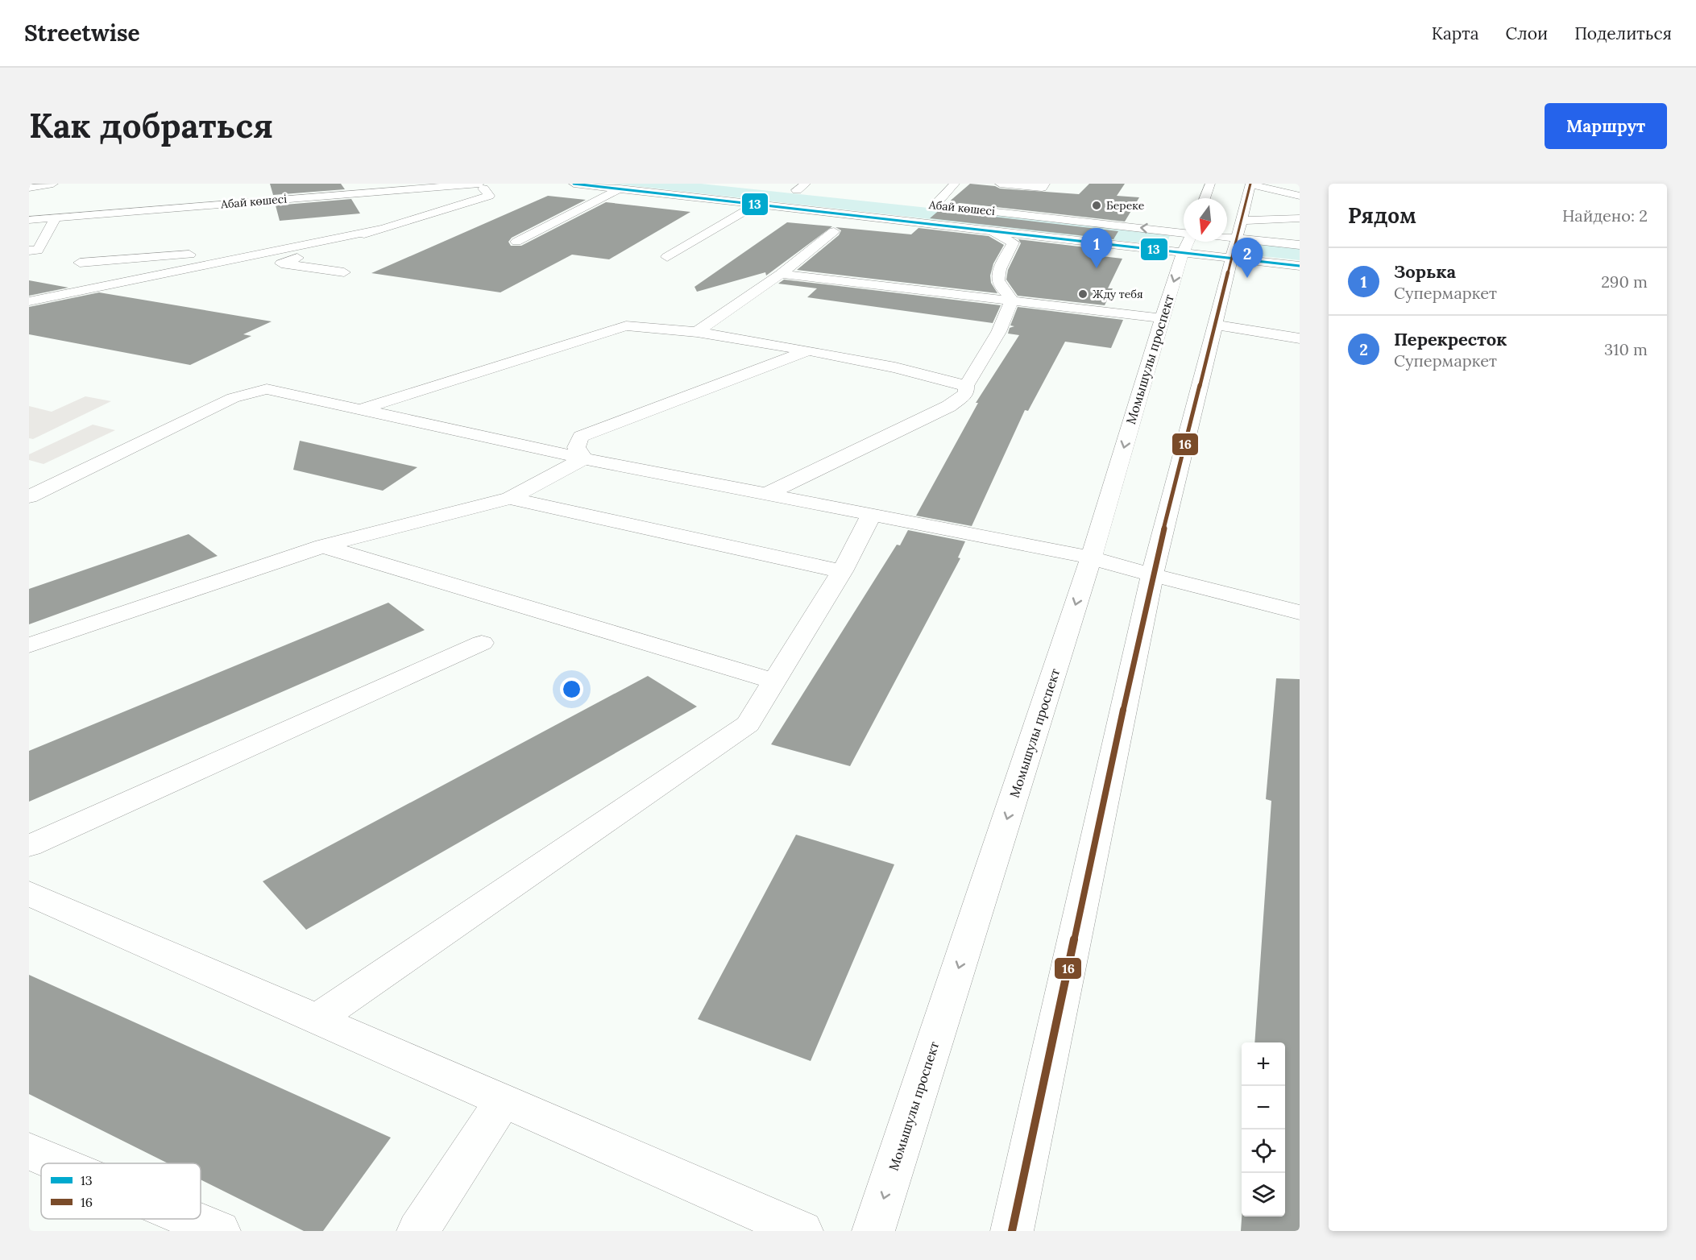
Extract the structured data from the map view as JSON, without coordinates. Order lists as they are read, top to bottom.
{
  "streets": {
    "street": ["Абай көшесі", "Момышулы проспект"]
  },
  "crossings": [
    ["Абай көшесі", "Момышулы проспект"]
  ],
  "places": ["Береке", "Жду тебя"],
  "lines": ["transit line 13", "transit line 16"],
  "legend": ["13", "16"],
  "north": "bottom",
  "page": {
    "header": "Streetwise",
    "nav": ["Карта", "Слои", "Поделиться"],
    "buttons": "Маршрут",
    "title": "Как добраться",
    "heading": ["Рядом", "Найдено: 2"],
    "pins": ["1", "2"],
    "list": [
      {
        "mark": "1",
        "name": "Зорька",
        "note": "Супермаркет",
        "value": "290 m"
      },
      {
        "mark": "2",
        "name": "Перекресток",
        "note": "Супермаркет",
        "value": "310 m"
      }
    ],
    "map_buttons": ["+", "−"]
  }
}
